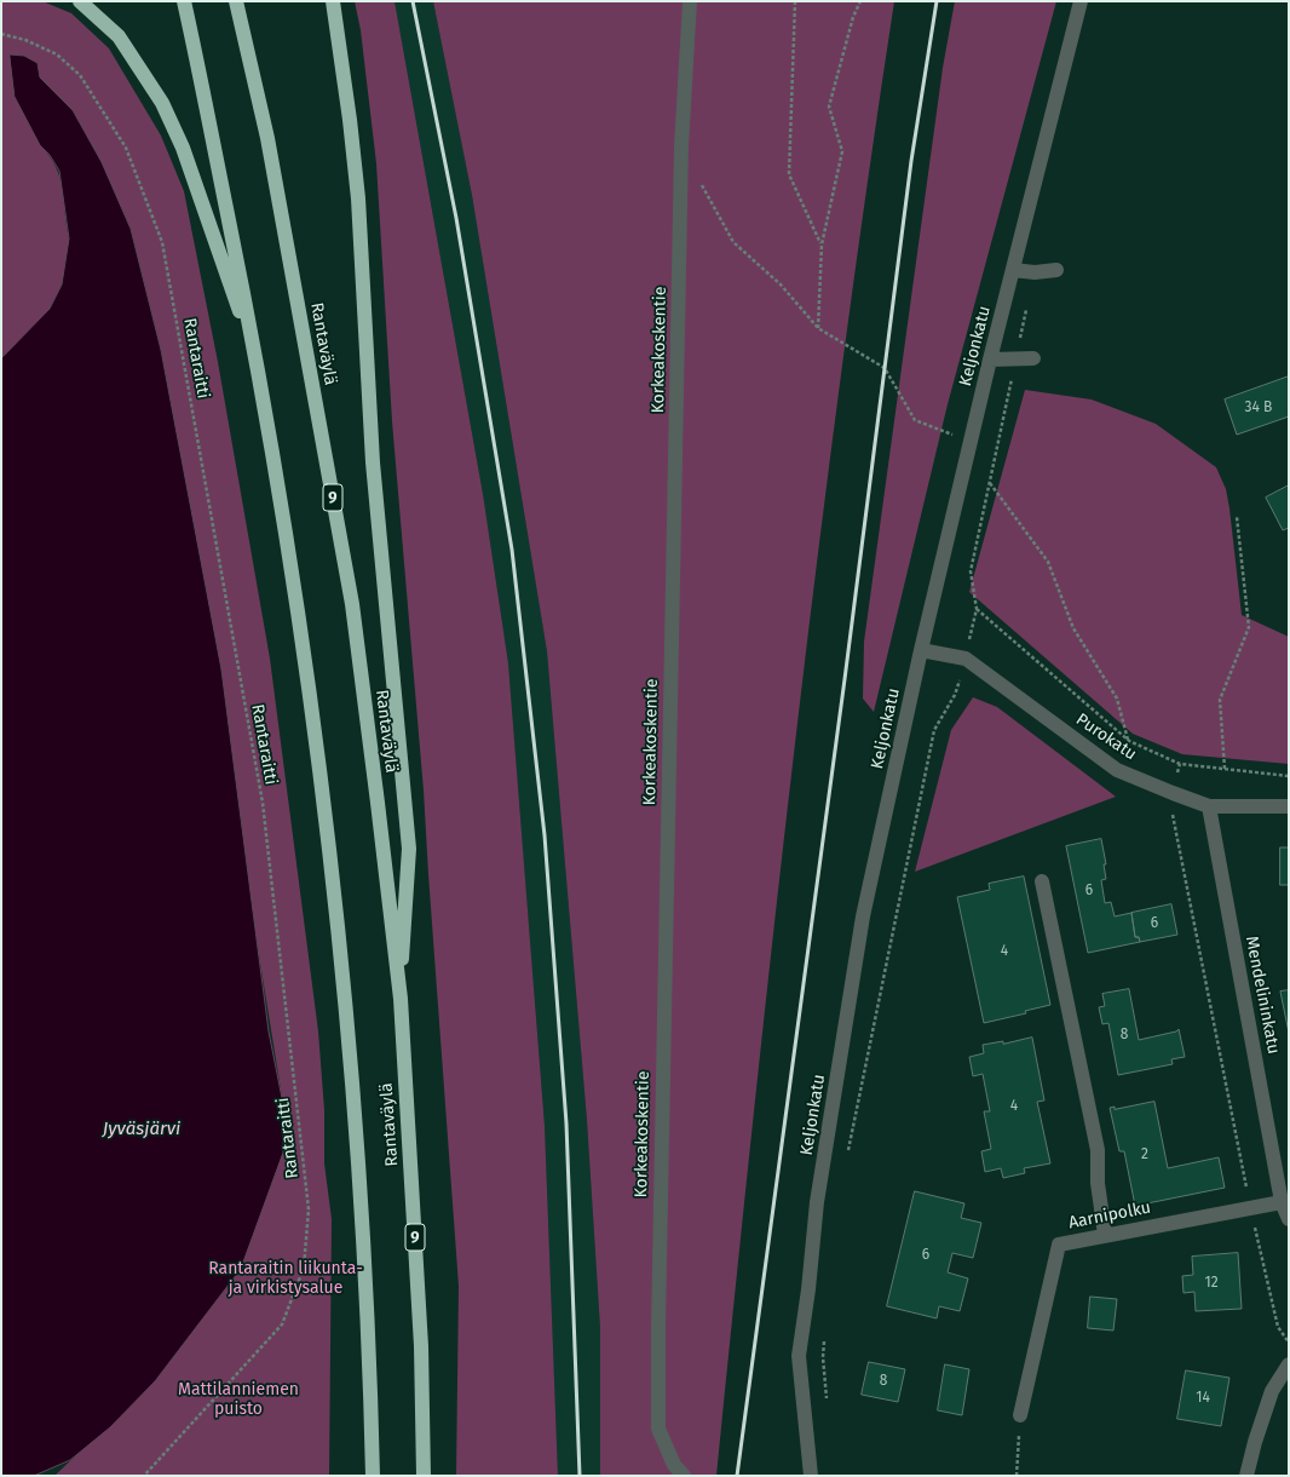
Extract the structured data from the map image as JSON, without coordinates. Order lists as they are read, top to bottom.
{
  "streets": {
    "highway": ["Rantaväylä", "9"],
    "street": [
      "Keljonkatu",
      "Korkeakoskentie",
      "Purokatu",
      "Mendelininkatu",
      "Aarnipolku"
    ],
    "path": ["Rantaraitti"]
  },
  "crossings": [
    ["Keljonkatu", "Purokatu"],
    ["Purokatu", "Mendelininkatu"],
    ["Mendelininkatu", "Aarnipolku"]
  ],
  "water": ["Jyväsjärvi"],
  "parks": ["Rantaraitin liikunta- ja virkistysalue", "Mattilanniemen puisto"],
  "house_numbers": [
    "34 B",
    "6",
    "6",
    "4",
    "8",
    "4",
    "2",
    "6",
    "12",
    "8",
    "14"
  ]
}
